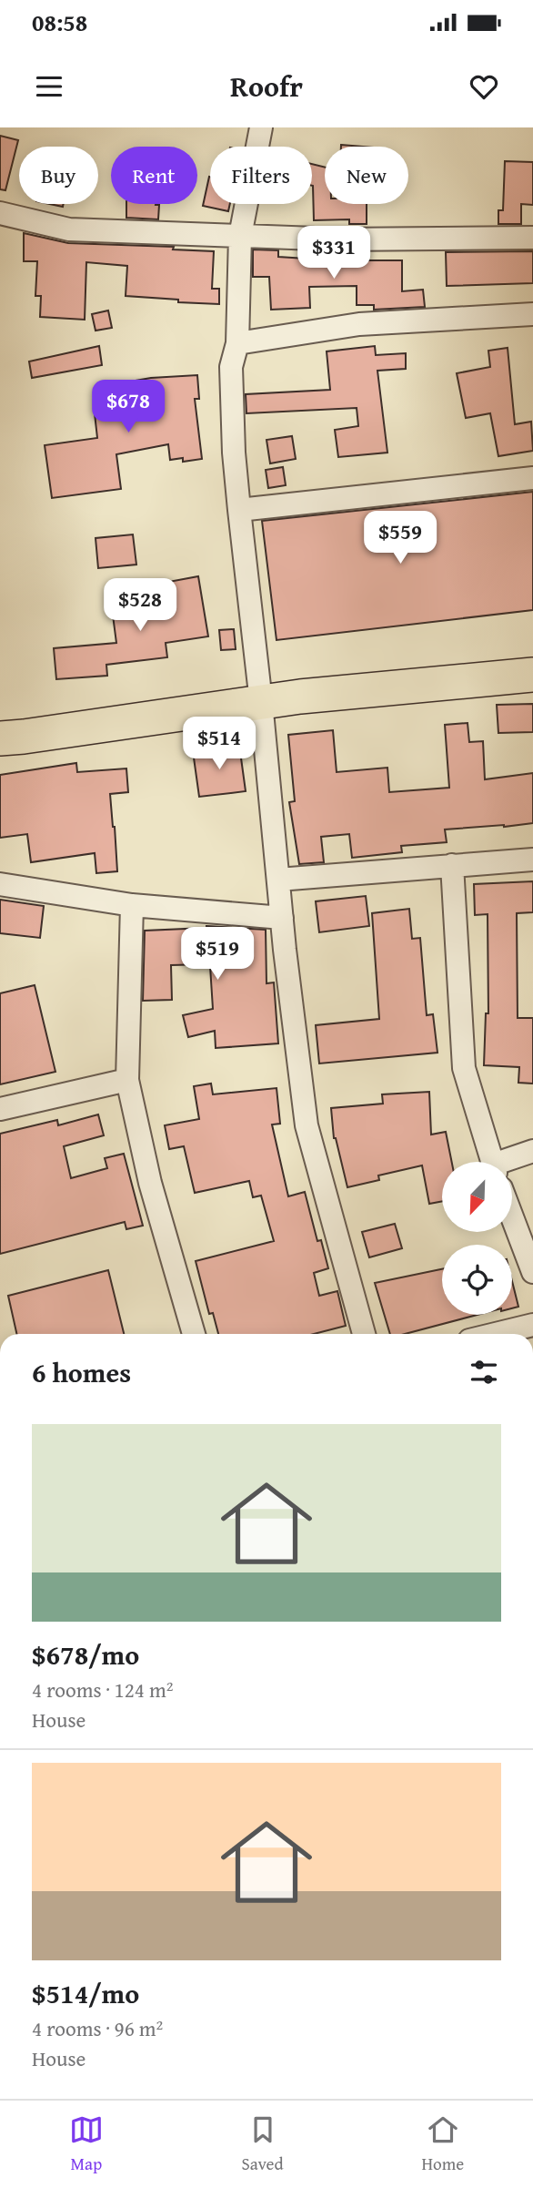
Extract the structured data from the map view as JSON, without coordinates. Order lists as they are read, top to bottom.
{
  "north": "bottom left",
  "page": {
    "status": "08:58",
    "header": "Roofr",
    "chip": [
      "Buy",
      "Rent",
      "Filters",
      "New"
    ],
    "price": [
      "$331",
      "$678",
      "$559",
      "$528",
      "$514",
      "$519"
    ],
    "heading": "6 homes",
    "list": [
      {
        "name": "$678/mo",
        "note": "4 rooms · 124 m² · House"
      },
      {
        "name": "$514/mo",
        "note": "4 rooms · 96 m² · House"
      }
    ],
    "tabs": ["Map", "Saved", "Home"]
  }
}
